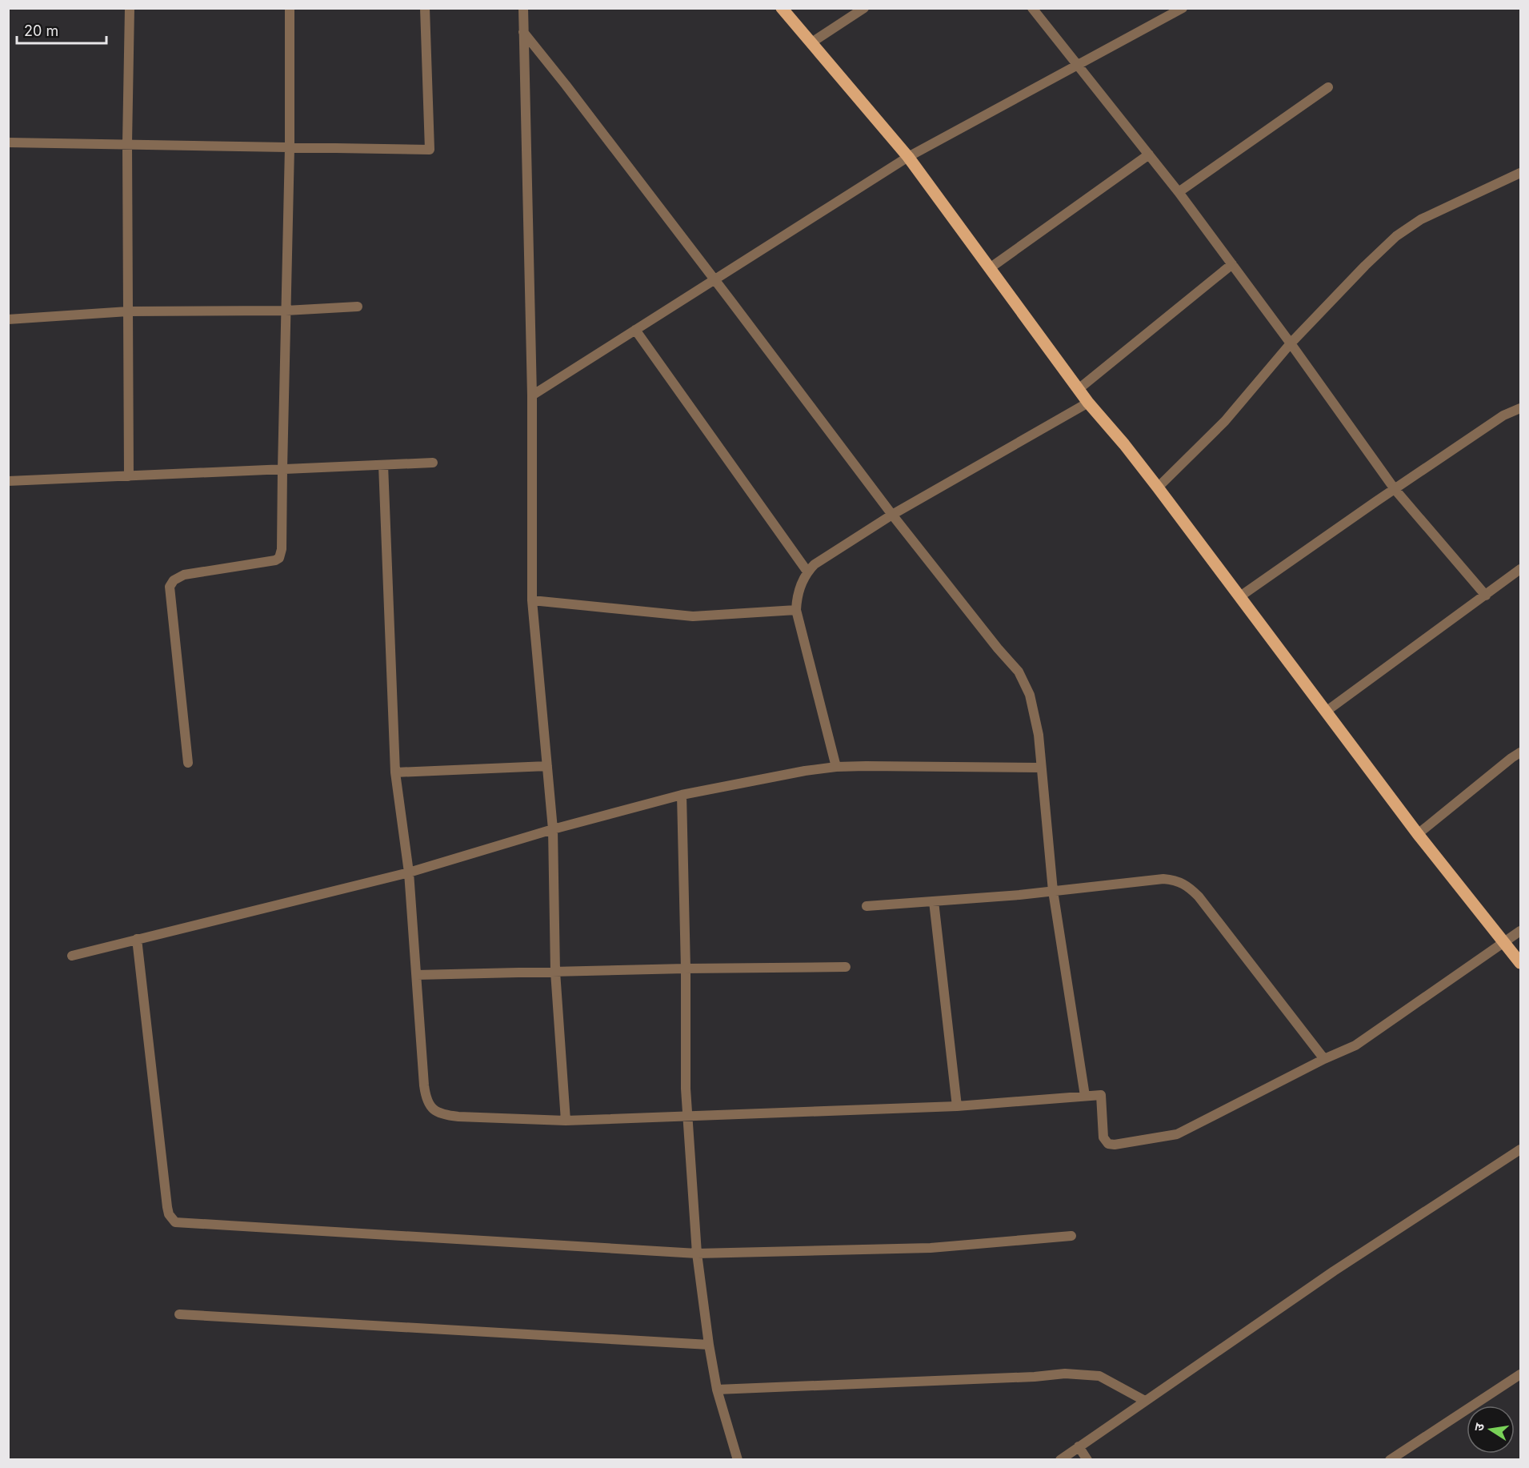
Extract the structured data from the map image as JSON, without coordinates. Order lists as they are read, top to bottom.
{
  "scale_bar": "20 m",
  "north": "left"
}
